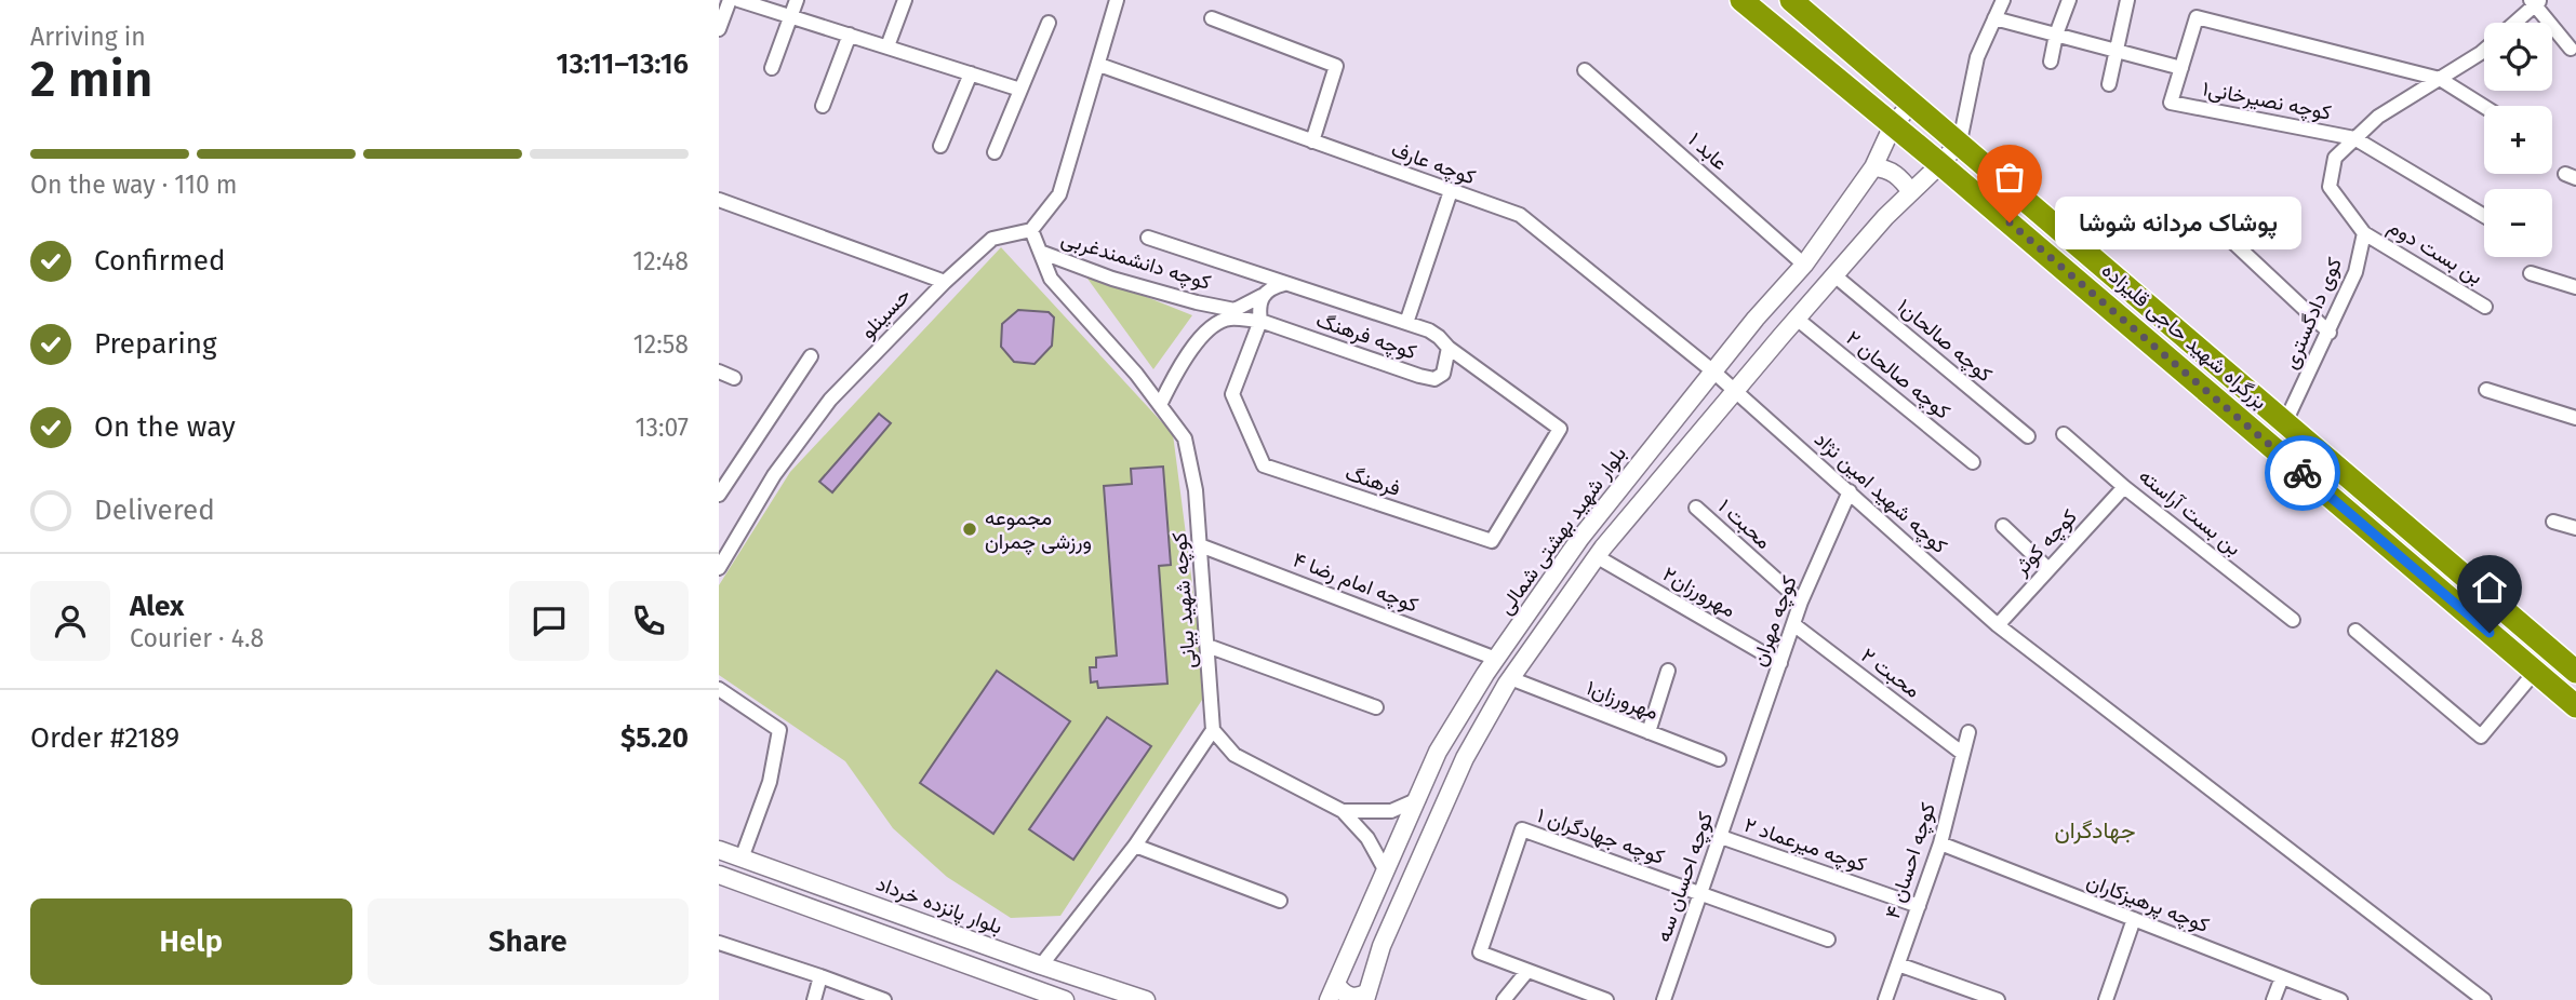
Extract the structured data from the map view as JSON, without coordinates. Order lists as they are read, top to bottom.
{
  "streets": {
    "highway": ["بزرگراه شهید حاجی قلیزاده"],
    "main road": ["بلوار شهید بهشتی شمالی", "بلوار پانزده خرداد"],
    "street": [
      "کوچه نصیرخانی۱",
      "عابد ۱",
      "کوچه عارف",
      "بن بست دوم",
      "کوچه دانشمندغربی",
      "حسینلو",
      "کوی دادگستری",
      "کوچه فرهنگ",
      "کوچه صالحان۱",
      "کوچه صالحان ۲",
      "فرهنگ",
      "کوچه شهید امین نژاد",
      "بن بست آراسته",
      "محبت ۱",
      "کوچه کوثر",
      "کوچه امام رضا ۴",
      "مهرورزان۲",
      "کوچه شهید بیانی",
      "کوچه مهران",
      "محبت ۲",
      "مهرورزان۱",
      "کوچه جهادگران ۱",
      "کوچه میرعماد ۲",
      "کوچه احسان ۴",
      "کوچه احسان سه",
      "کوچه پرهیزکاران"
    ]
  },
  "crossings": [
    ["عابد ۱", "بلوار شهید بهشتی شمالی"],
    ["کوچه عارف", "کوچه شهید امین نژاد"],
    ["کوچه عارف", "بلوار شهید بهشتی شمالی"],
    ["بن بست دوم", "کوی دادگستری"],
    ["کوچه دانشمندغربی", "کوچه شهید بیانی"],
    ["کوی دادگستری", "بزرگراه شهید حاجی قلیزاده"],
    ["کوچه فرهنگ", "فرهنگ"],
    ["بزرگراه شهید حاجی قلیزاده", "بلوار شهید بهشتی شمالی"],
    ["کوچه شهید امین نژاد", "کوچه کوثر"],
    ["کوچه شهید امین نژاد", "کوچه مهران"],
    ["بن بست آراسته", "کوچه کوثر"],
    ["محبت ۱", "کوچه مهران"],
    ["بلوار شهید بهشتی شمالی", "کوچه امام رضا ۴"],
    ["کوچه امام رضا ۴", "کوچه شهید بیانی"],
    ["مهرورزان۲", "کوچه مهران"],
    ["کوچه مهران", "محبت ۲"],
    ["کوچه مهران", "کوچه احسان سه"],
    ["محبت ۲", "کوچه احسان ۴"],
    ["کوچه جهادگران ۱", "کوچه احسان سه"],
    ["کوچه میرعماد ۲", "کوچه احسان ۴"],
    ["کوچه میرعماد ۲", "کوچه احسان سه"],
    ["کوچه احسان ۴", "کوچه پرهیزکاران"]
  ],
  "districts": ["جهادگران"],
  "places": ["پوشاک مردانه شوشا", "مجموعه ورزشی چمران"],
  "page": {
    "heading": ["2 min", "Arriving in", "13:11–13:16"],
    "panel": [
      "Alex",
      "Courier · 4.8",
      "Order #2189",
      "$5.20"
    ],
    "map_buttons": ["+", "−"],
    "bar": "On the way · 110 m",
    "bubble": "پوشاک مردانه شوشا",
    "list": [
      ["Confirmed", "12:48"],
      ["Preparing", "12:58"],
      ["On the way", "13:07"],
      "Delivered"
    ],
    "buttons": ["Help", "Share"]
  }
}
